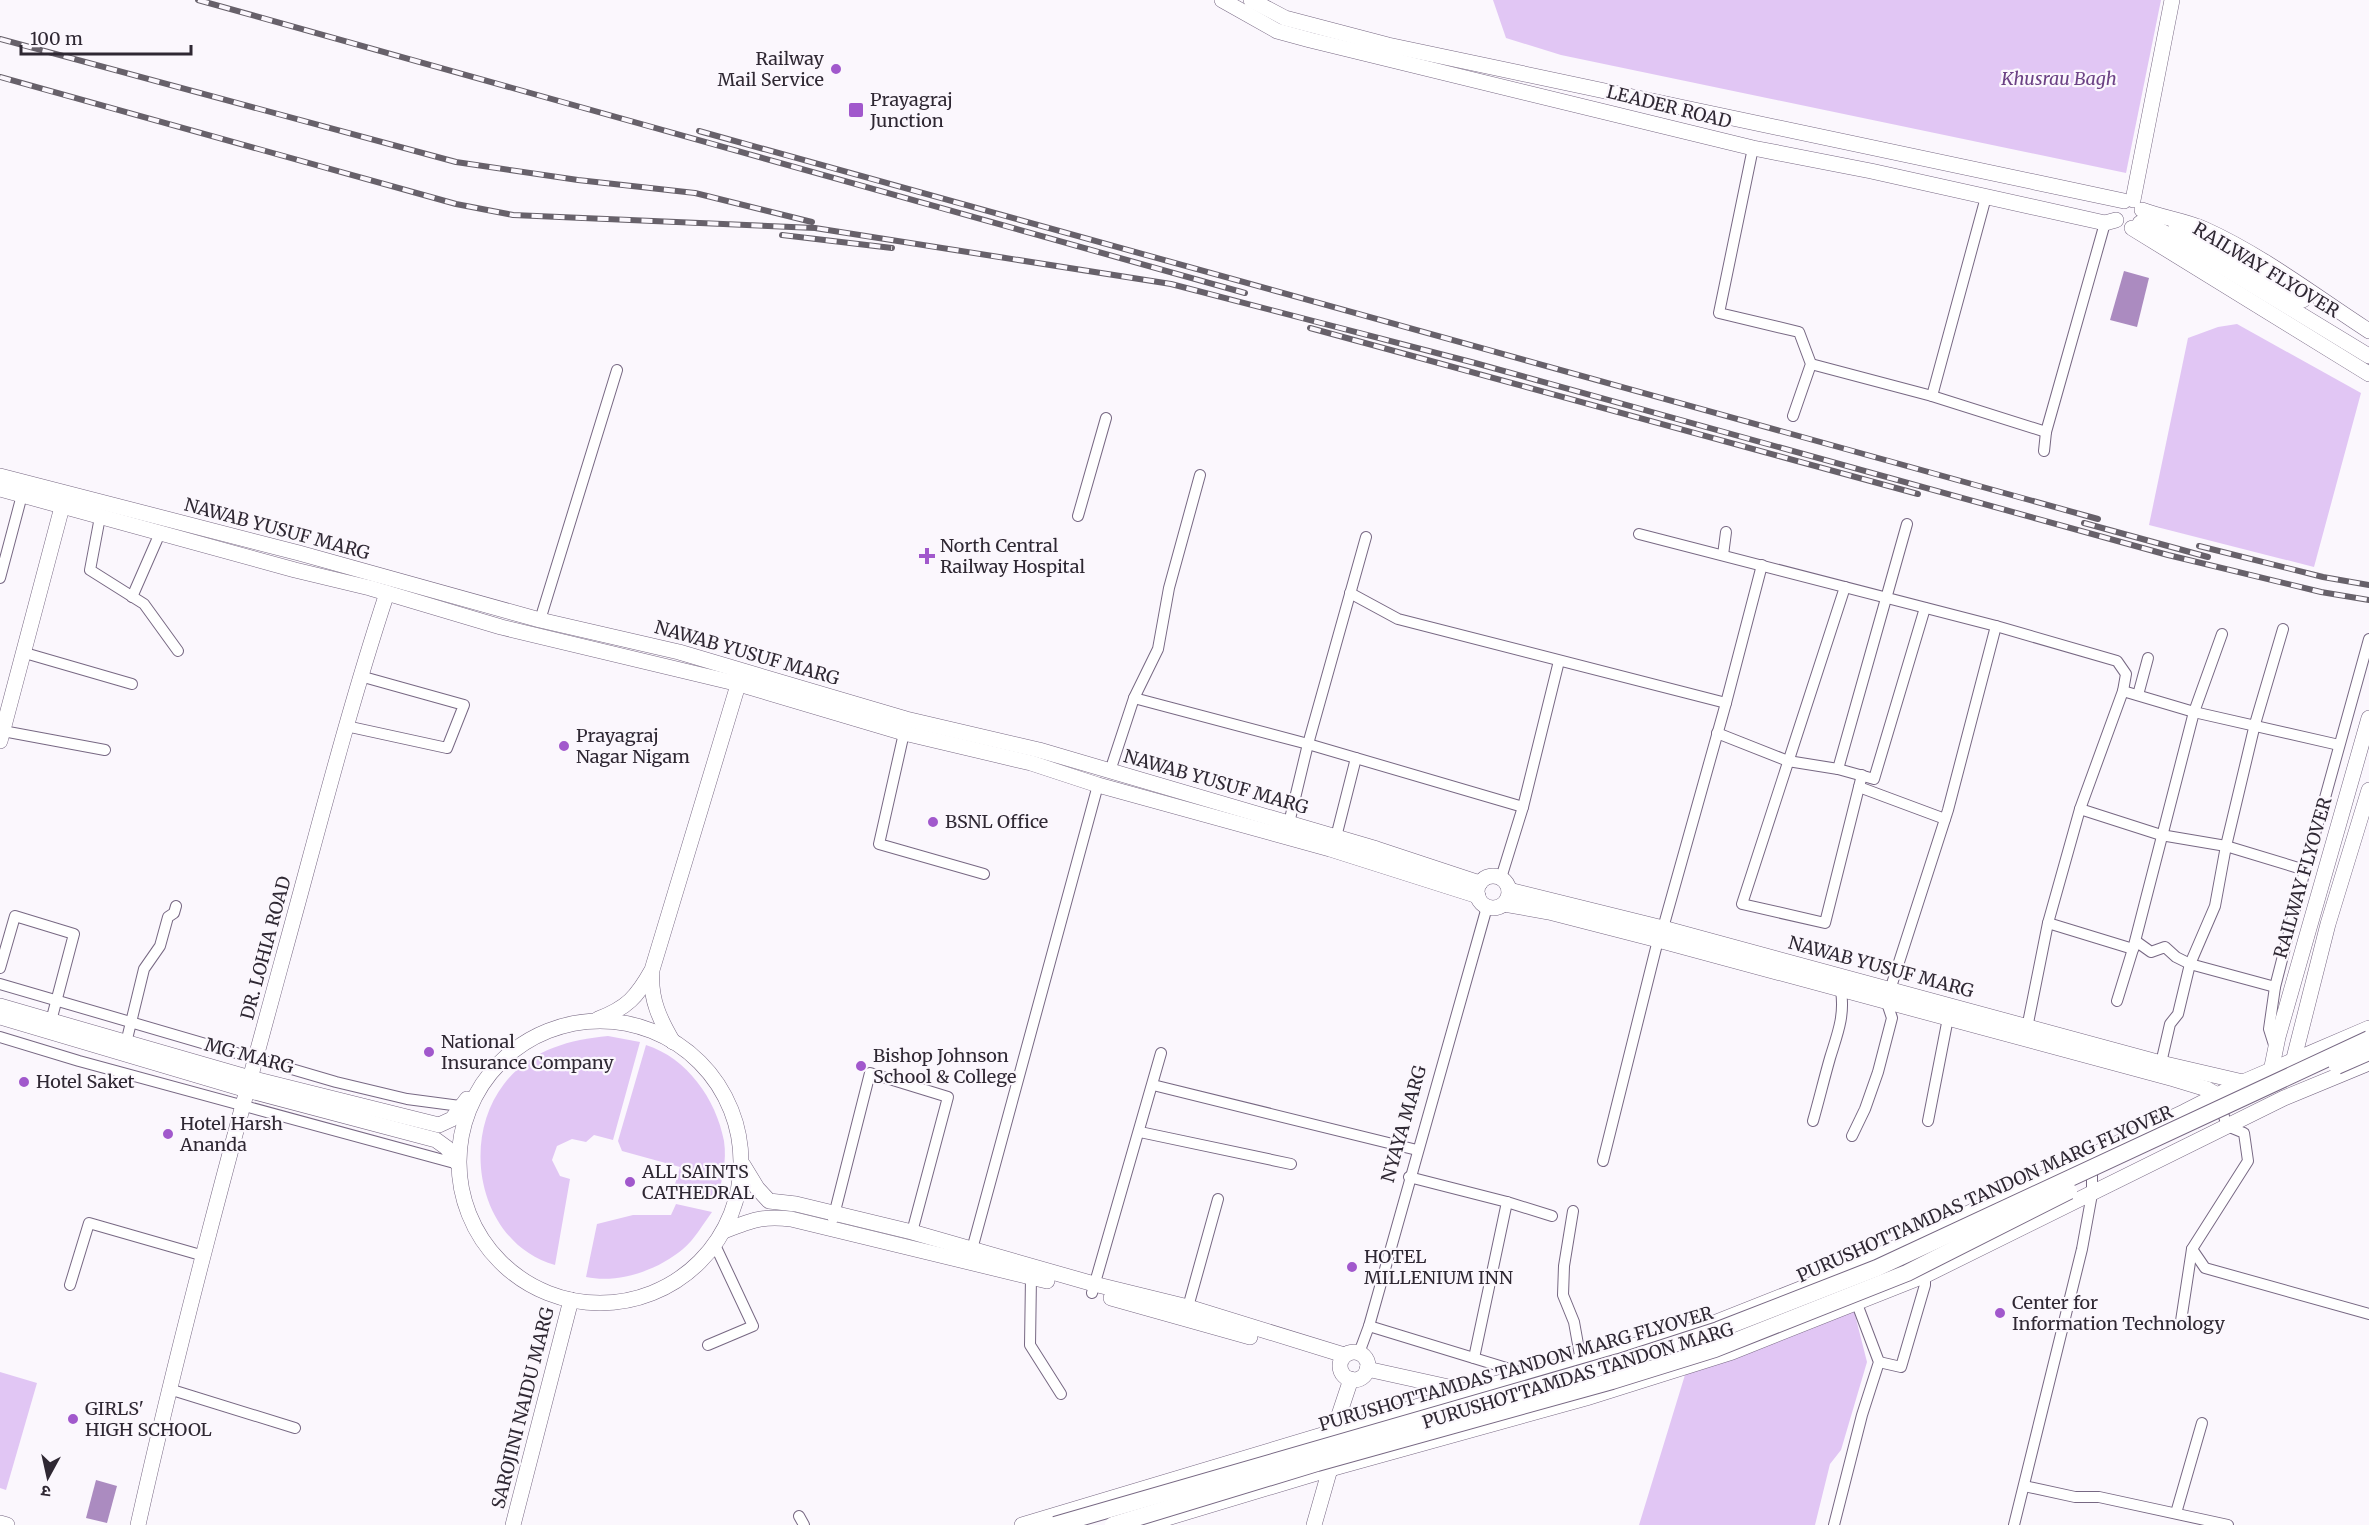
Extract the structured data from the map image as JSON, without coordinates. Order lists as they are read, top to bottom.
{
  "streets": {
    "main road": [
      "LEADER ROAD",
      "RAILWAY FLYOVER",
      "NAWAB YUSUF MARG",
      "DR. LOHIA ROAD",
      "MG MARG",
      "PURUSHOTTAMDAS TANDON MARG FLYOVER",
      "PURUSHOTTAMDAS TANDON MARG",
      "SAROJINI NAIDU MARG"
    ],
    "street": ["NYAYA MARG"]
  },
  "crossings": [
    ["LEADER ROAD", "RAILWAY FLYOVER"],
    ["RAILWAY FLYOVER", "PURUSHOTTAMDAS TANDON MARG"],
    ["NAWAB YUSUF MARG", "DR. LOHIA ROAD"],
    ["NAWAB YUSUF MARG", "NYAYA MARG"],
    ["NAWAB YUSUF MARG", "PURUSHOTTAMDAS TANDON MARG"],
    ["DR. LOHIA ROAD", "MG MARG"],
    ["PURUSHOTTAMDAS TANDON MARG FLYOVER", "PURUSHOTTAMDAS TANDON MARG"]
  ],
  "parks": ["Khusrau Bagh"],
  "places": {
    "other": [
      "Railway Mail Service",
      "Prayagraj Nagar Nigam",
      "BSNL Office",
      "National Insurance Company",
      "Bishop Johnson School & College",
      "Hotel Saket",
      "Hotel Harsh Ananda",
      "ALL SAINTS CATHEDRAL",
      "HOTEL MILLENIUM INN",
      "Center for Information Technology",
      "GIRLS' HIGH SCHOOL"
    ],
    "transit": ["Prayagraj Junction"],
    "health": ["North Central Railway Hospital"]
  },
  "scale_bar": "100 m",
  "north": "bottom"
}
